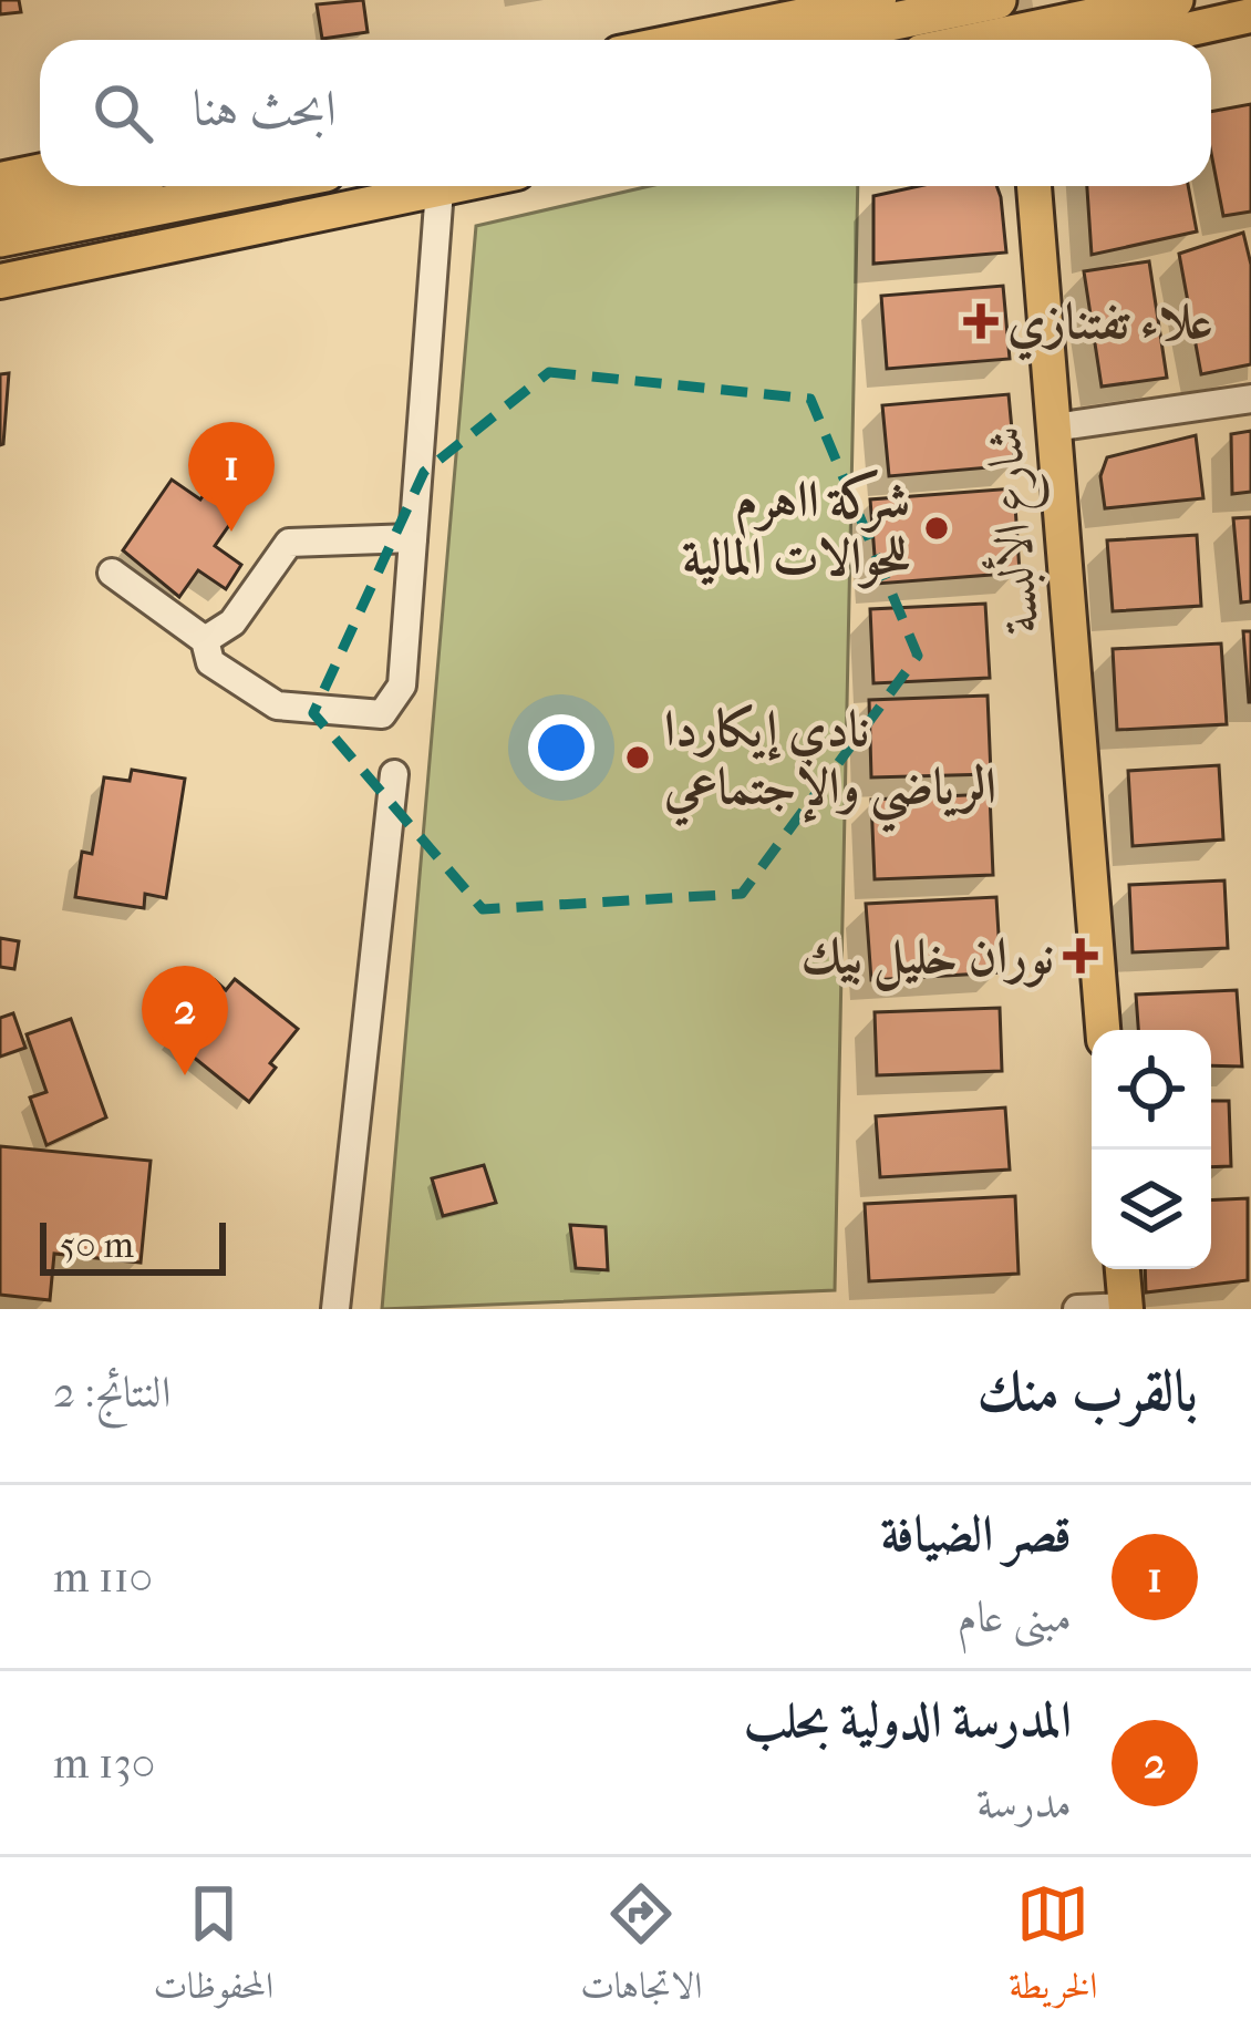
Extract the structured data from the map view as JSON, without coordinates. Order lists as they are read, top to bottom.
{
  "streets": {
    "main road": ["شارع الألبسة"]
  },
  "places": {
    "health": ["علاء تفتنازي", "نوران خليل بيك"],
    "other": ["شركة ااهرم للحوالات المالية", "نادي إيكاردا الرياضي والإجتماعي"]
  },
  "scale_bar": "50 m",
  "page": {
    "search": "ابحث هنا",
    "pins": ["1", "2"],
    "scale": "50 m",
    "heading": ["بالقرب منك", "النتائج: 2"],
    "list": [
      {
        "mark": "1",
        "name": "قصر الضيافة",
        "note": "مبنى عام",
        "value": "110 m"
      },
      {
        "mark": "2",
        "name": "المدرسة الدولية بحلب",
        "note": "مدرسة",
        "value": "130 m"
      }
    ],
    "nav": ["الخريطة", "الاتجاهات", "المحفوظات"]
  }
}
